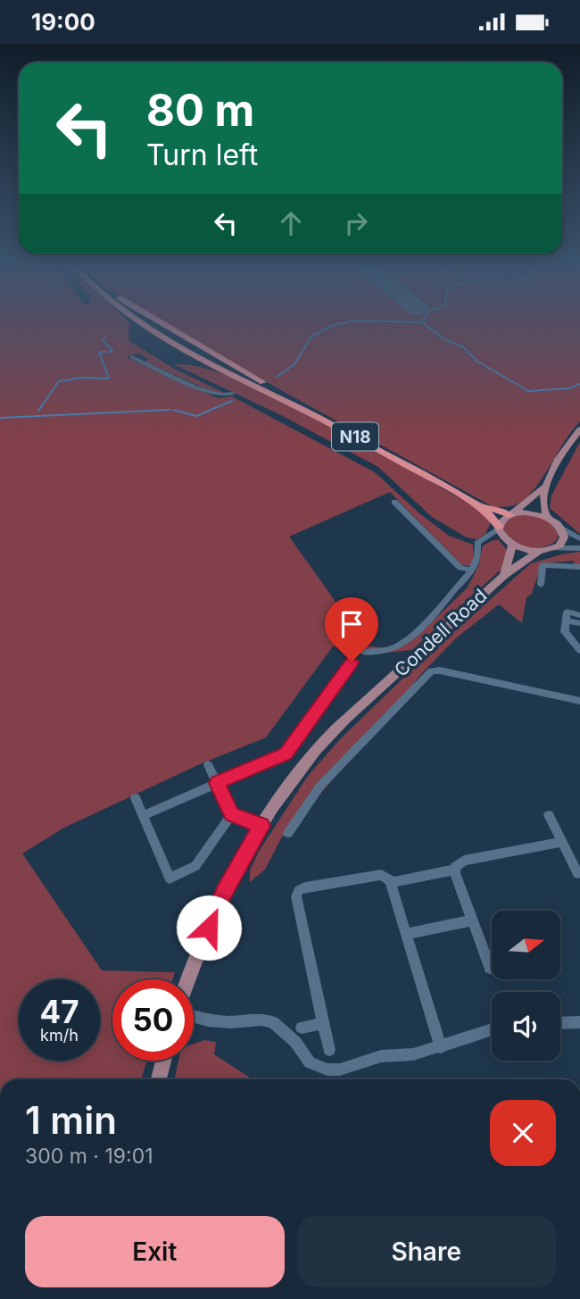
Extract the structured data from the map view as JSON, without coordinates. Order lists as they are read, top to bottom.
{
  "streets": {
    "highway": ["N18"],
    "main road": ["Condell Road"]
  },
  "north": "right",
  "page": {
    "status": "19:00",
    "turn": ["80 m", "Turn left"],
    "speed": "47 km/h",
    "limit": "50",
    "heading": ["1 min", "300 m · 19:01"],
    "buttons": ["Exit", "Share"]
  }
}
